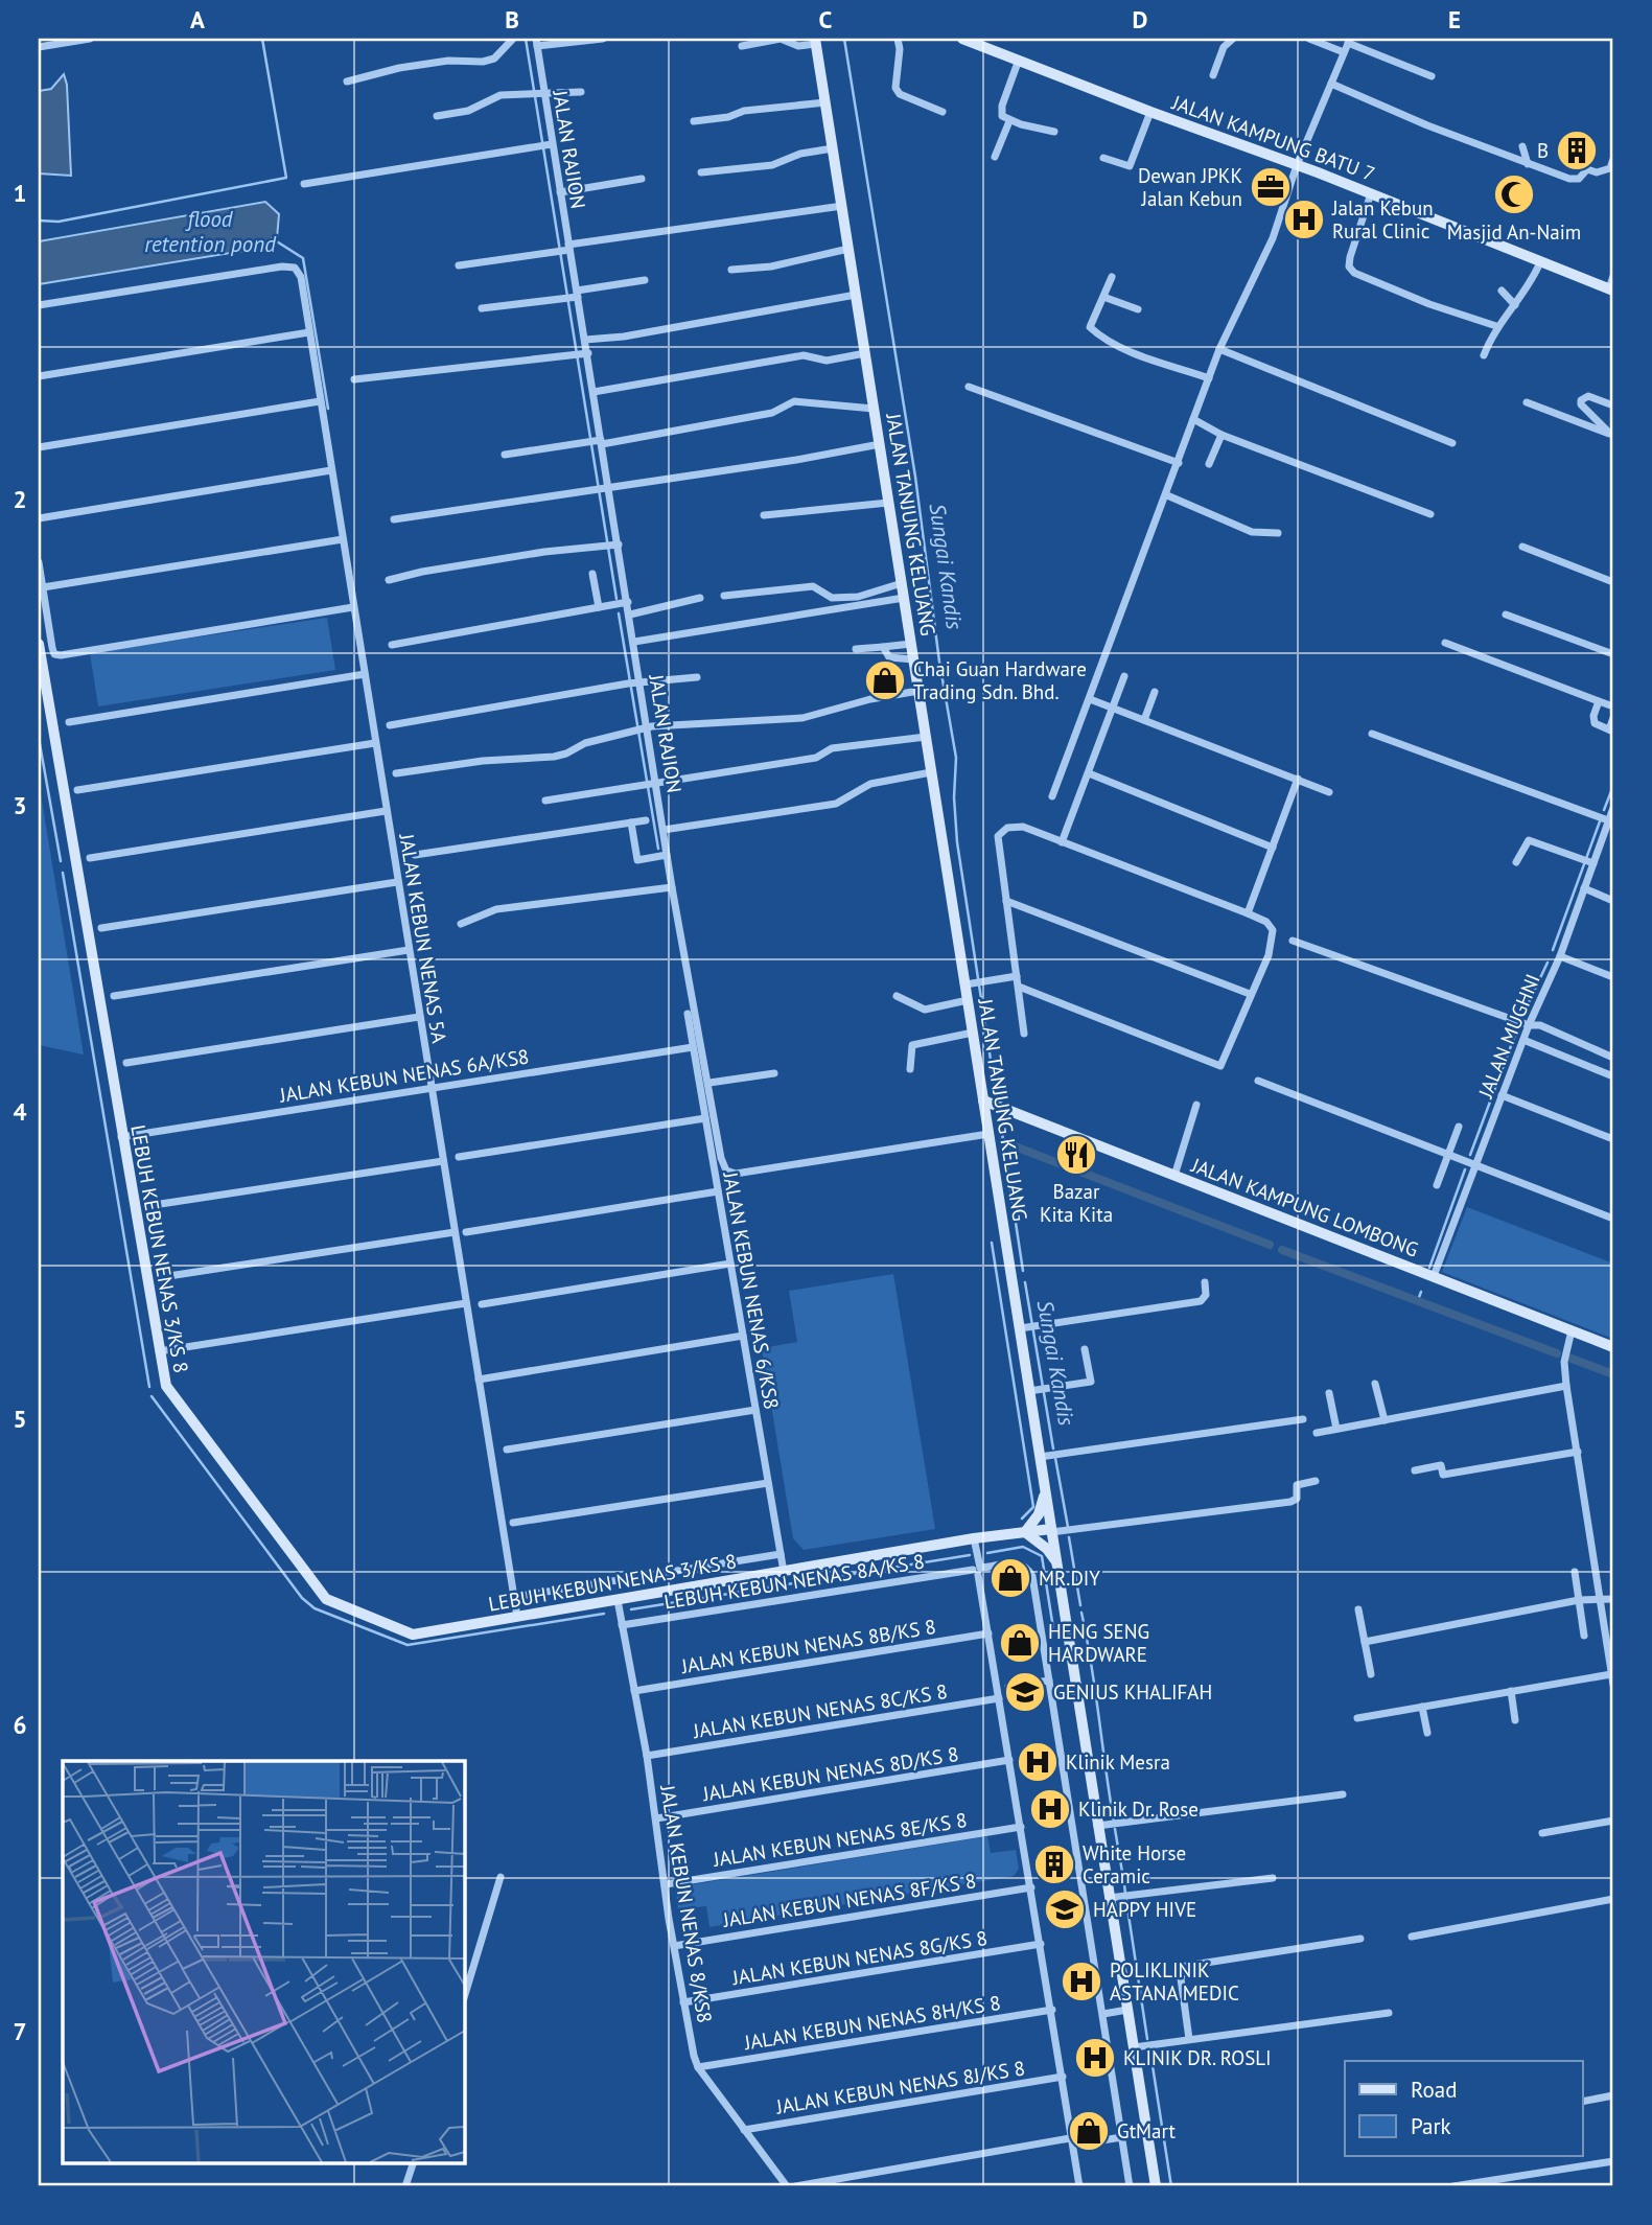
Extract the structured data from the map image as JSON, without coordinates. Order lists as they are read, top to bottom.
{
  "streets": {
    "street": [
      "JALAN KAMPUNG BATU 7",
      "JALAN RAJION",
      "JALAN TANJUNG KELUANG",
      "JALAN KEBUN NENAS 5A",
      "JALAN MUGHNI",
      "JALAN KEBUN NENAS 6A/KS8",
      "JALAN KAMPUNG LOMBONG",
      "LEBUH KEBUN NENAS 3/KS 8",
      "JALAN KEBUN NENAS 6/KS8",
      "LEBUH KEBUN NENAS 8A/KS 8",
      "JALAN KEBUN NENAS 8B/KS 8",
      "JALAN KEBUN NENAS 8C/KS 8",
      "JALAN KEBUN NENAS 8D/KS 8",
      "JALAN KEBUN NENAS 8E/KS 8",
      "JALAN KEBUN NENAS 8F/KS 8",
      "JALAN KEBUN NENAS 8/KS8",
      "JALAN KEBUN NENAS 8G/KS 8",
      "JALAN KEBUN NENAS 8H/KS 8",
      "JALAN KEBUN NENAS 8J/KS 8"
    ]
  },
  "crossings": [
    ["JALAN RAJION", "JALAN TANJUNG KELUANG"],
    ["JALAN TANJUNG KELUANG", "JALAN KAMPUNG LOMBONG"],
    ["JALAN TANJUNG KELUANG", "LEBUH KEBUN NENAS 3/KS 8"],
    ["JALAN KEBUN NENAS 5A", "JALAN KEBUN NENAS 6A/KS8"],
    ["JALAN KEBUN NENAS 5A", "LEBUH KEBUN NENAS 3/KS 8"],
    ["JALAN MUGHNI", "JALAN KAMPUNG LOMBONG"],
    ["JALAN KEBUN NENAS 6A/KS8", "LEBUH KEBUN NENAS 3/KS 8"],
    ["JALAN KEBUN NENAS 6A/KS8", "JALAN KEBUN NENAS 6/KS8"],
    ["LEBUH KEBUN NENAS 3/KS 8", "JALAN KEBUN NENAS 6/KS8"],
    ["LEBUH KEBUN NENAS 3/KS 8", "JALAN KEBUN NENAS 8/KS8"],
    ["LEBUH KEBUN NENAS 8A/KS 8", "JALAN KEBUN NENAS 8/KS8"],
    ["JALAN KEBUN NENAS 8B/KS 8", "JALAN KEBUN NENAS 8/KS8"],
    ["JALAN KEBUN NENAS 8C/KS 8", "JALAN KEBUN NENAS 8/KS8"],
    ["JALAN KEBUN NENAS 8D/KS 8", "JALAN KEBUN NENAS 8/KS8"],
    ["JALAN KEBUN NENAS 8E/KS 8", "JALAN KEBUN NENAS 8/KS8"],
    ["JALAN KEBUN NENAS 8F/KS 8", "JALAN KEBUN NENAS 8/KS8"],
    ["JALAN KEBUN NENAS 8/KS8", "JALAN KEBUN NENAS 8G/KS 8"],
    ["JALAN KEBUN NENAS 8/KS8", "JALAN KEBUN NENAS 8H/KS 8"],
    ["JALAN KEBUN NENAS 8/KS8", "JALAN KEBUN NENAS 8J/KS 8"]
  ],
  "water": ["flood retention pond", "Sungai Kandis"],
  "places": {
    "building": ["B", "White Horse Ceramic"],
    "office": ["Dewan JPKK Jalan Kebun"],
    "mosque": ["Masjid An-Naim"],
    "hospital": [
      "Jalan Kebun Rural Clinic",
      "Klinik Mesra",
      "Klinik Dr. Rose",
      "POLIKLINIK ASTANA MEDIC",
      "KLINIK DR. ROSLI"
    ],
    "shop": [
      "Chai Guan Hardware Trading Sdn. Bhd.",
      "MR.DIY",
      "HENG SENG HARDWARE",
      "GtMart"
    ],
    "restaurant": ["Bazar Kita Kita"],
    "school or university": ["GENIUS KHALIFAH", "HAPPY HIVE"]
  },
  "legend": ["Road", "Park"],
  "grid": {
    "columns": [
      "A",
      "B",
      "C",
      "D",
      "E"
    ],
    "rows": [
      "1",
      "2",
      "3",
      "4",
      "5",
      "6",
      "7"
    ]
  }
}
